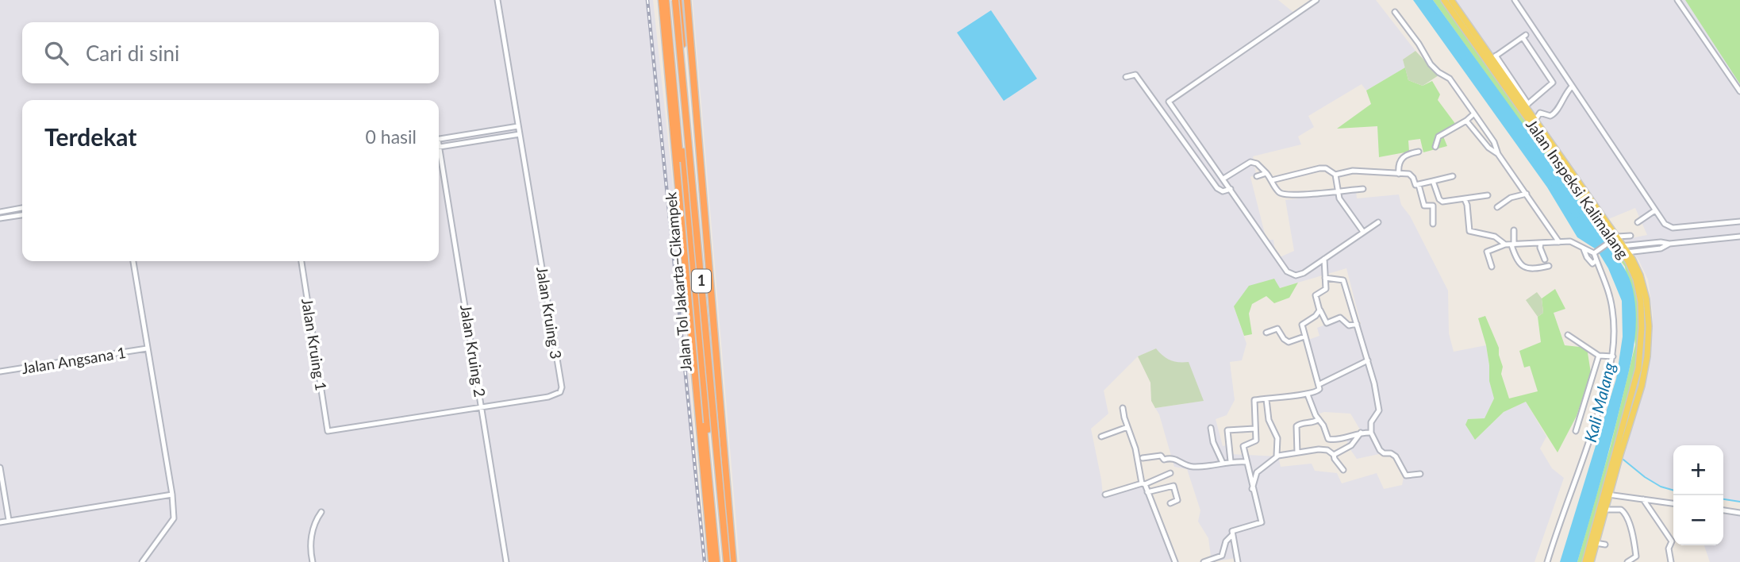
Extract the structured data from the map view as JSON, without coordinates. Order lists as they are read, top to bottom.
{
  "streets": {
    "highway": ["1"],
    "main road": ["Jalan Inspeksi Kalimalang"],
    "street": [
      "Jalan Kruing 3",
      "Jalan Kruing 1",
      "Jalan Kruing 2",
      "Jalan Angsana 1"
    ]
  },
  "crossings": [
    ["Jalan Kruing 3", "Jalan Kruing 1"],
    ["Jalan Kruing 3", "Jalan Kruing 2"]
  ],
  "water": ["Kali Malang"],
  "page": {
    "search": "Cari di sini",
    "heading": ["Terdekat", "0 hasil"],
    "map_buttons": ["+", "−"]
  }
}
